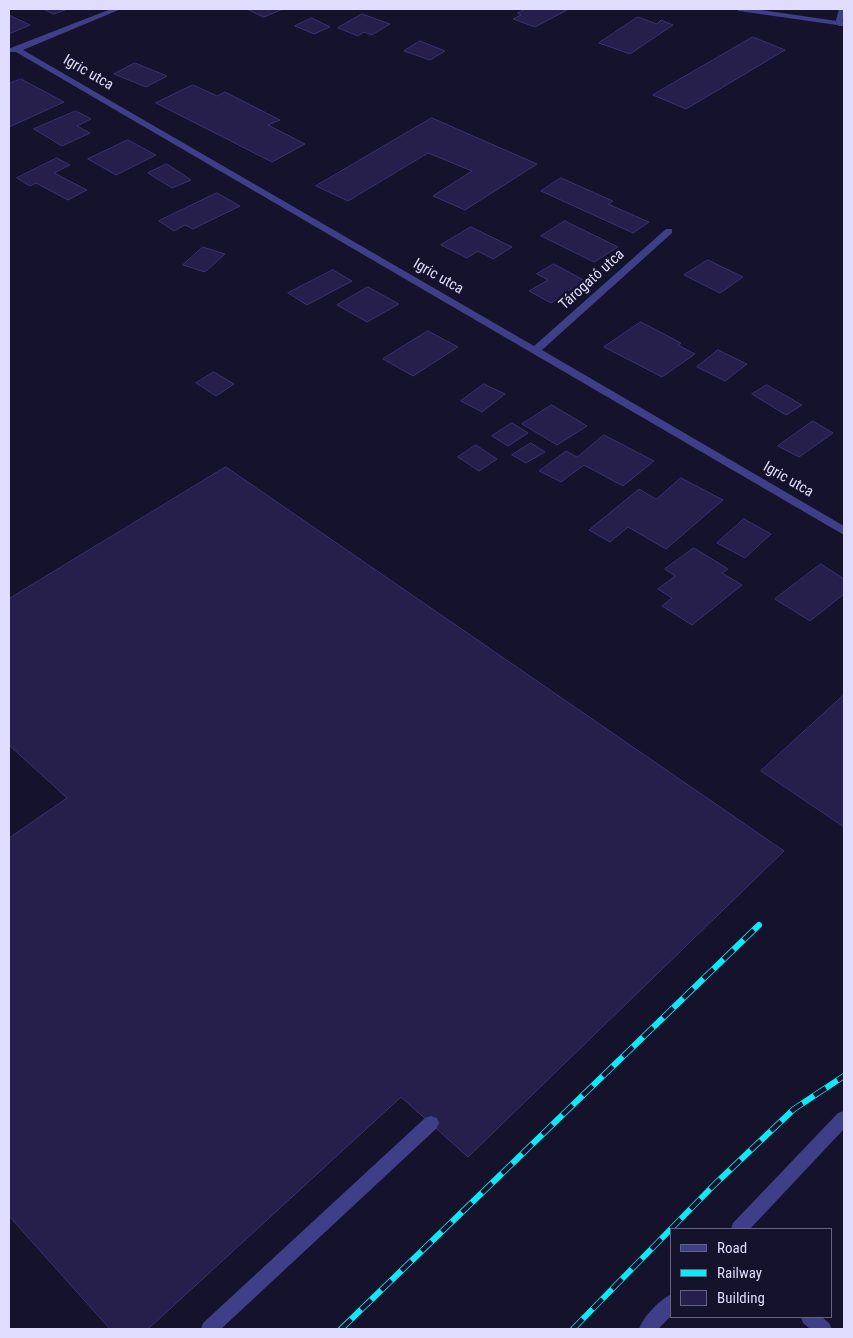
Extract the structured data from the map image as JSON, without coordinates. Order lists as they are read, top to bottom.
{
  "streets": {
    "street": ["Igric utca", "Tárogató utca"]
  },
  "crossings": [
    ["Igric utca", "Tárogató utca"]
  ],
  "legend": ["Road", "Railway", "Building"]
}
